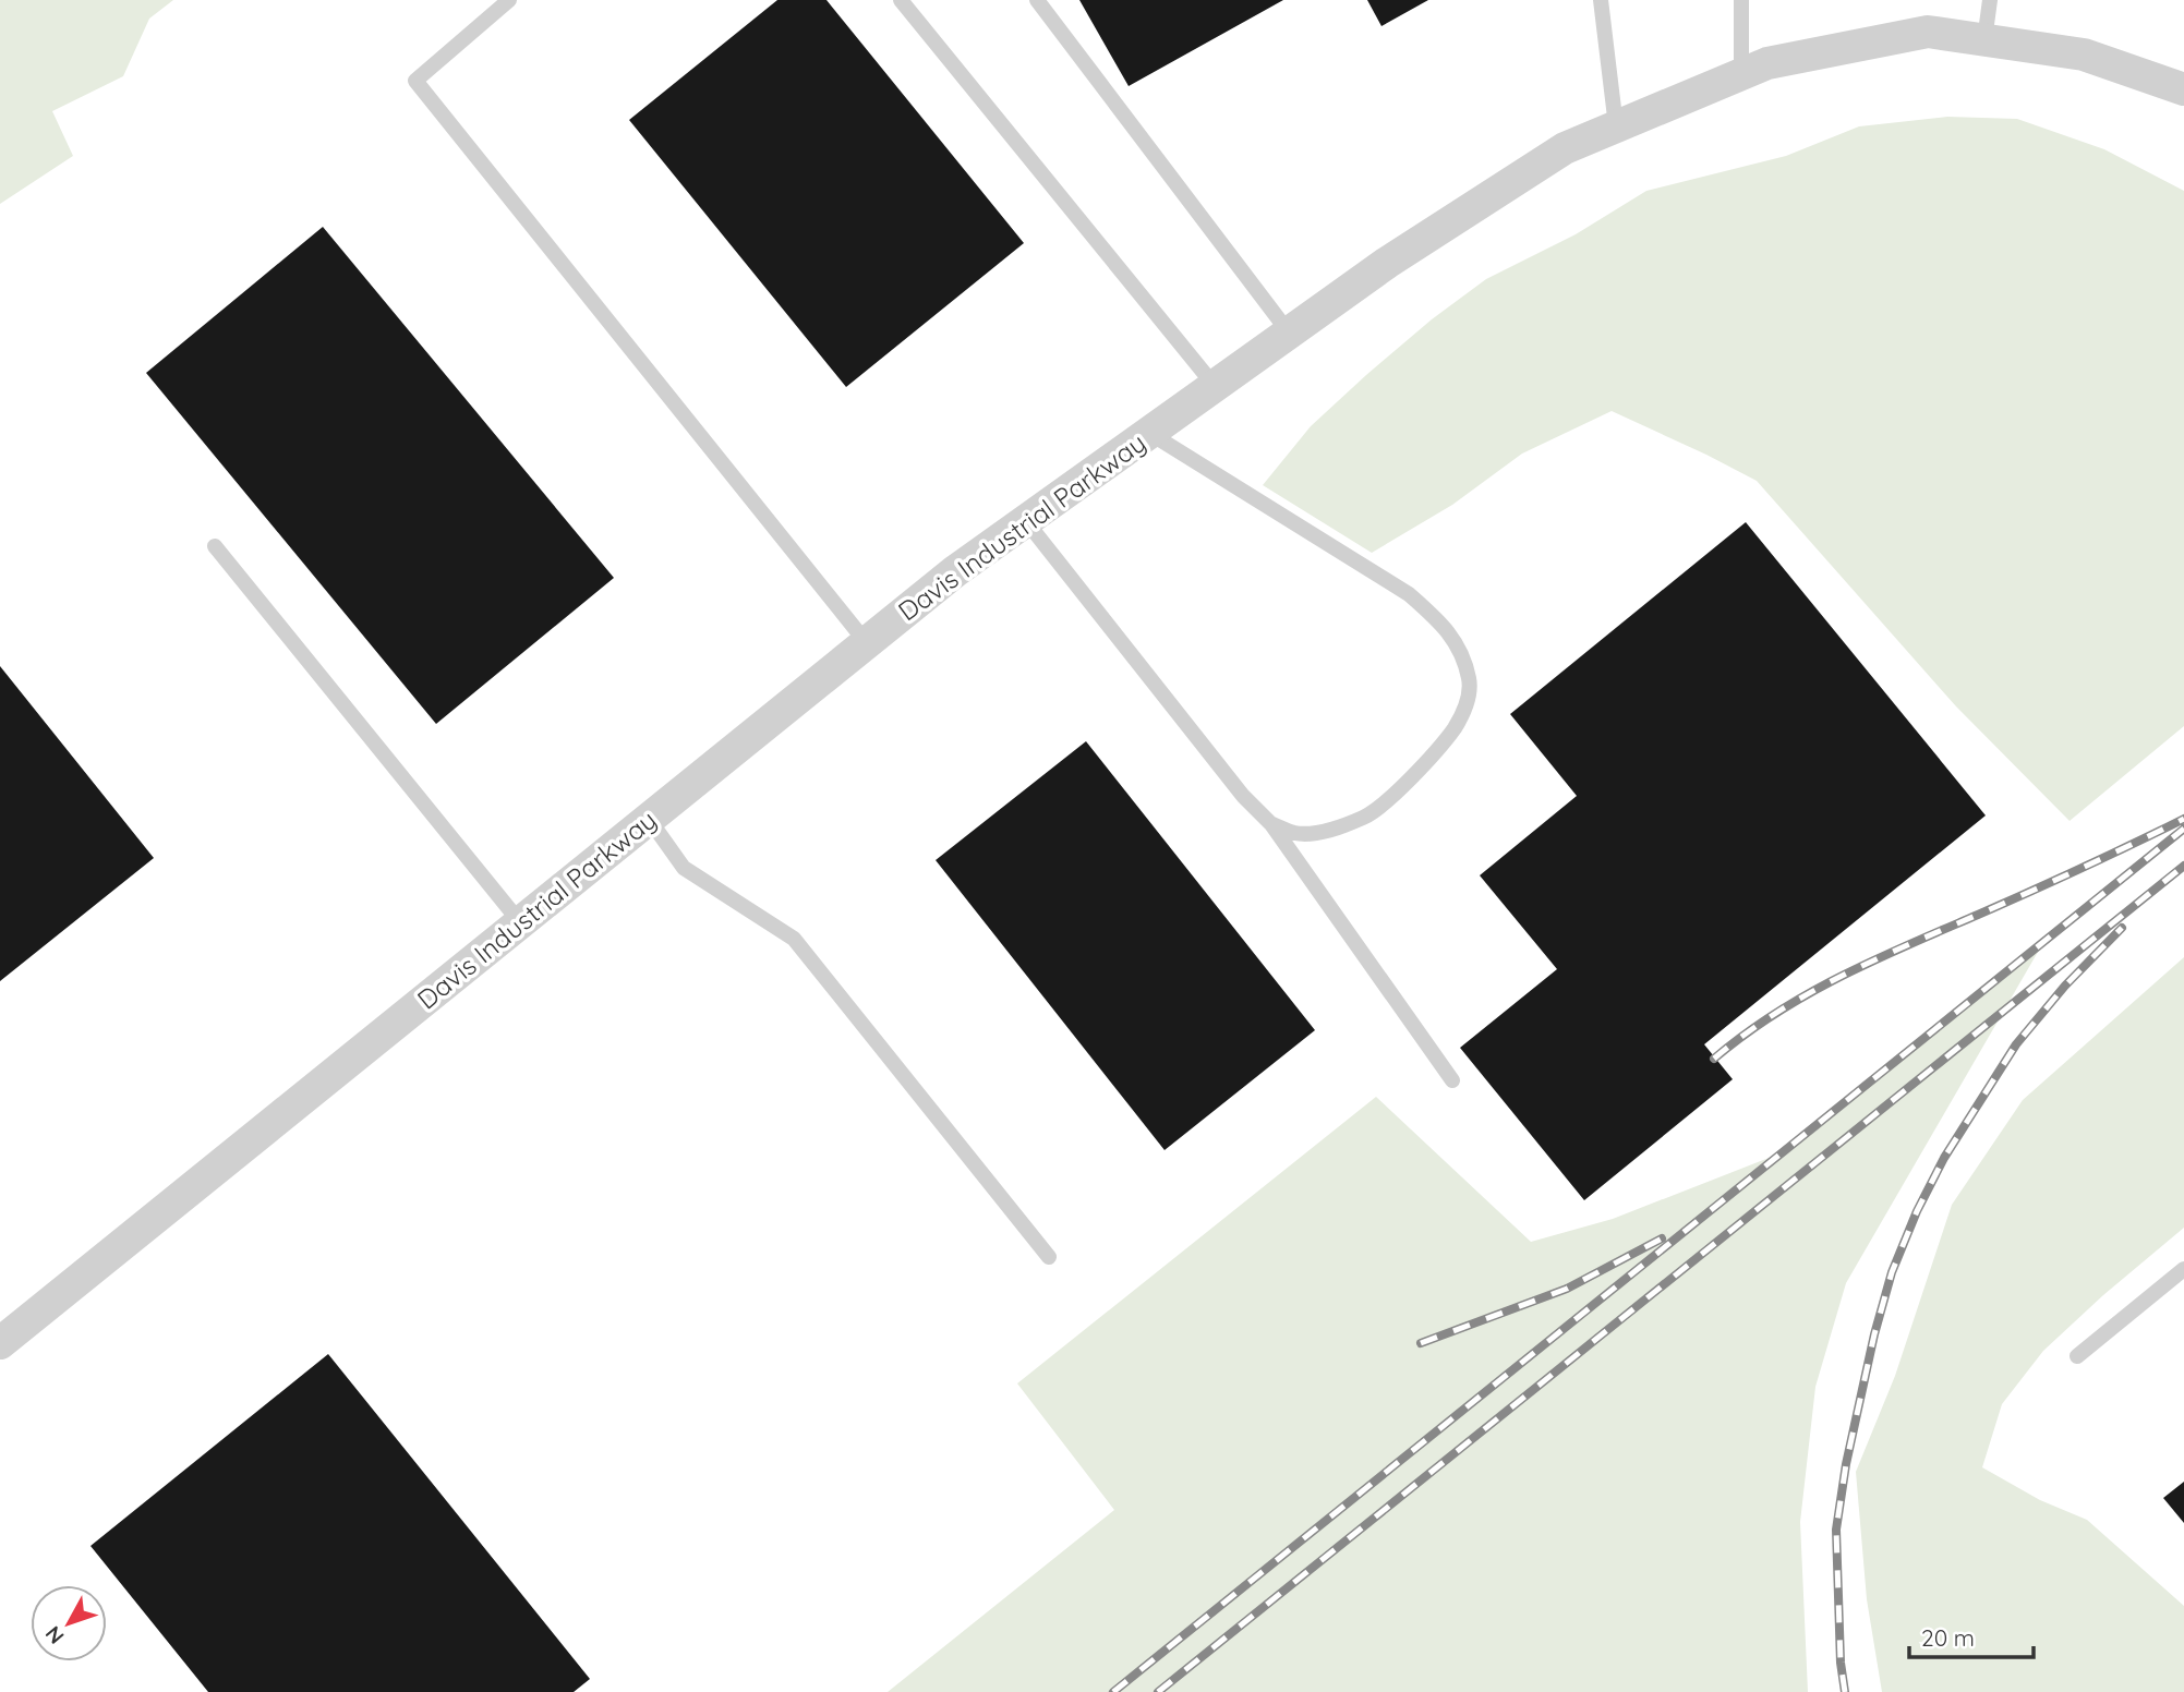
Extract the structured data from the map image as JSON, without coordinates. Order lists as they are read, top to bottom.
{
  "streets": {
    "street": ["Davis Industrial Parkway"]
  },
  "scale_bar": "20 m",
  "north": "bottom left"
}
